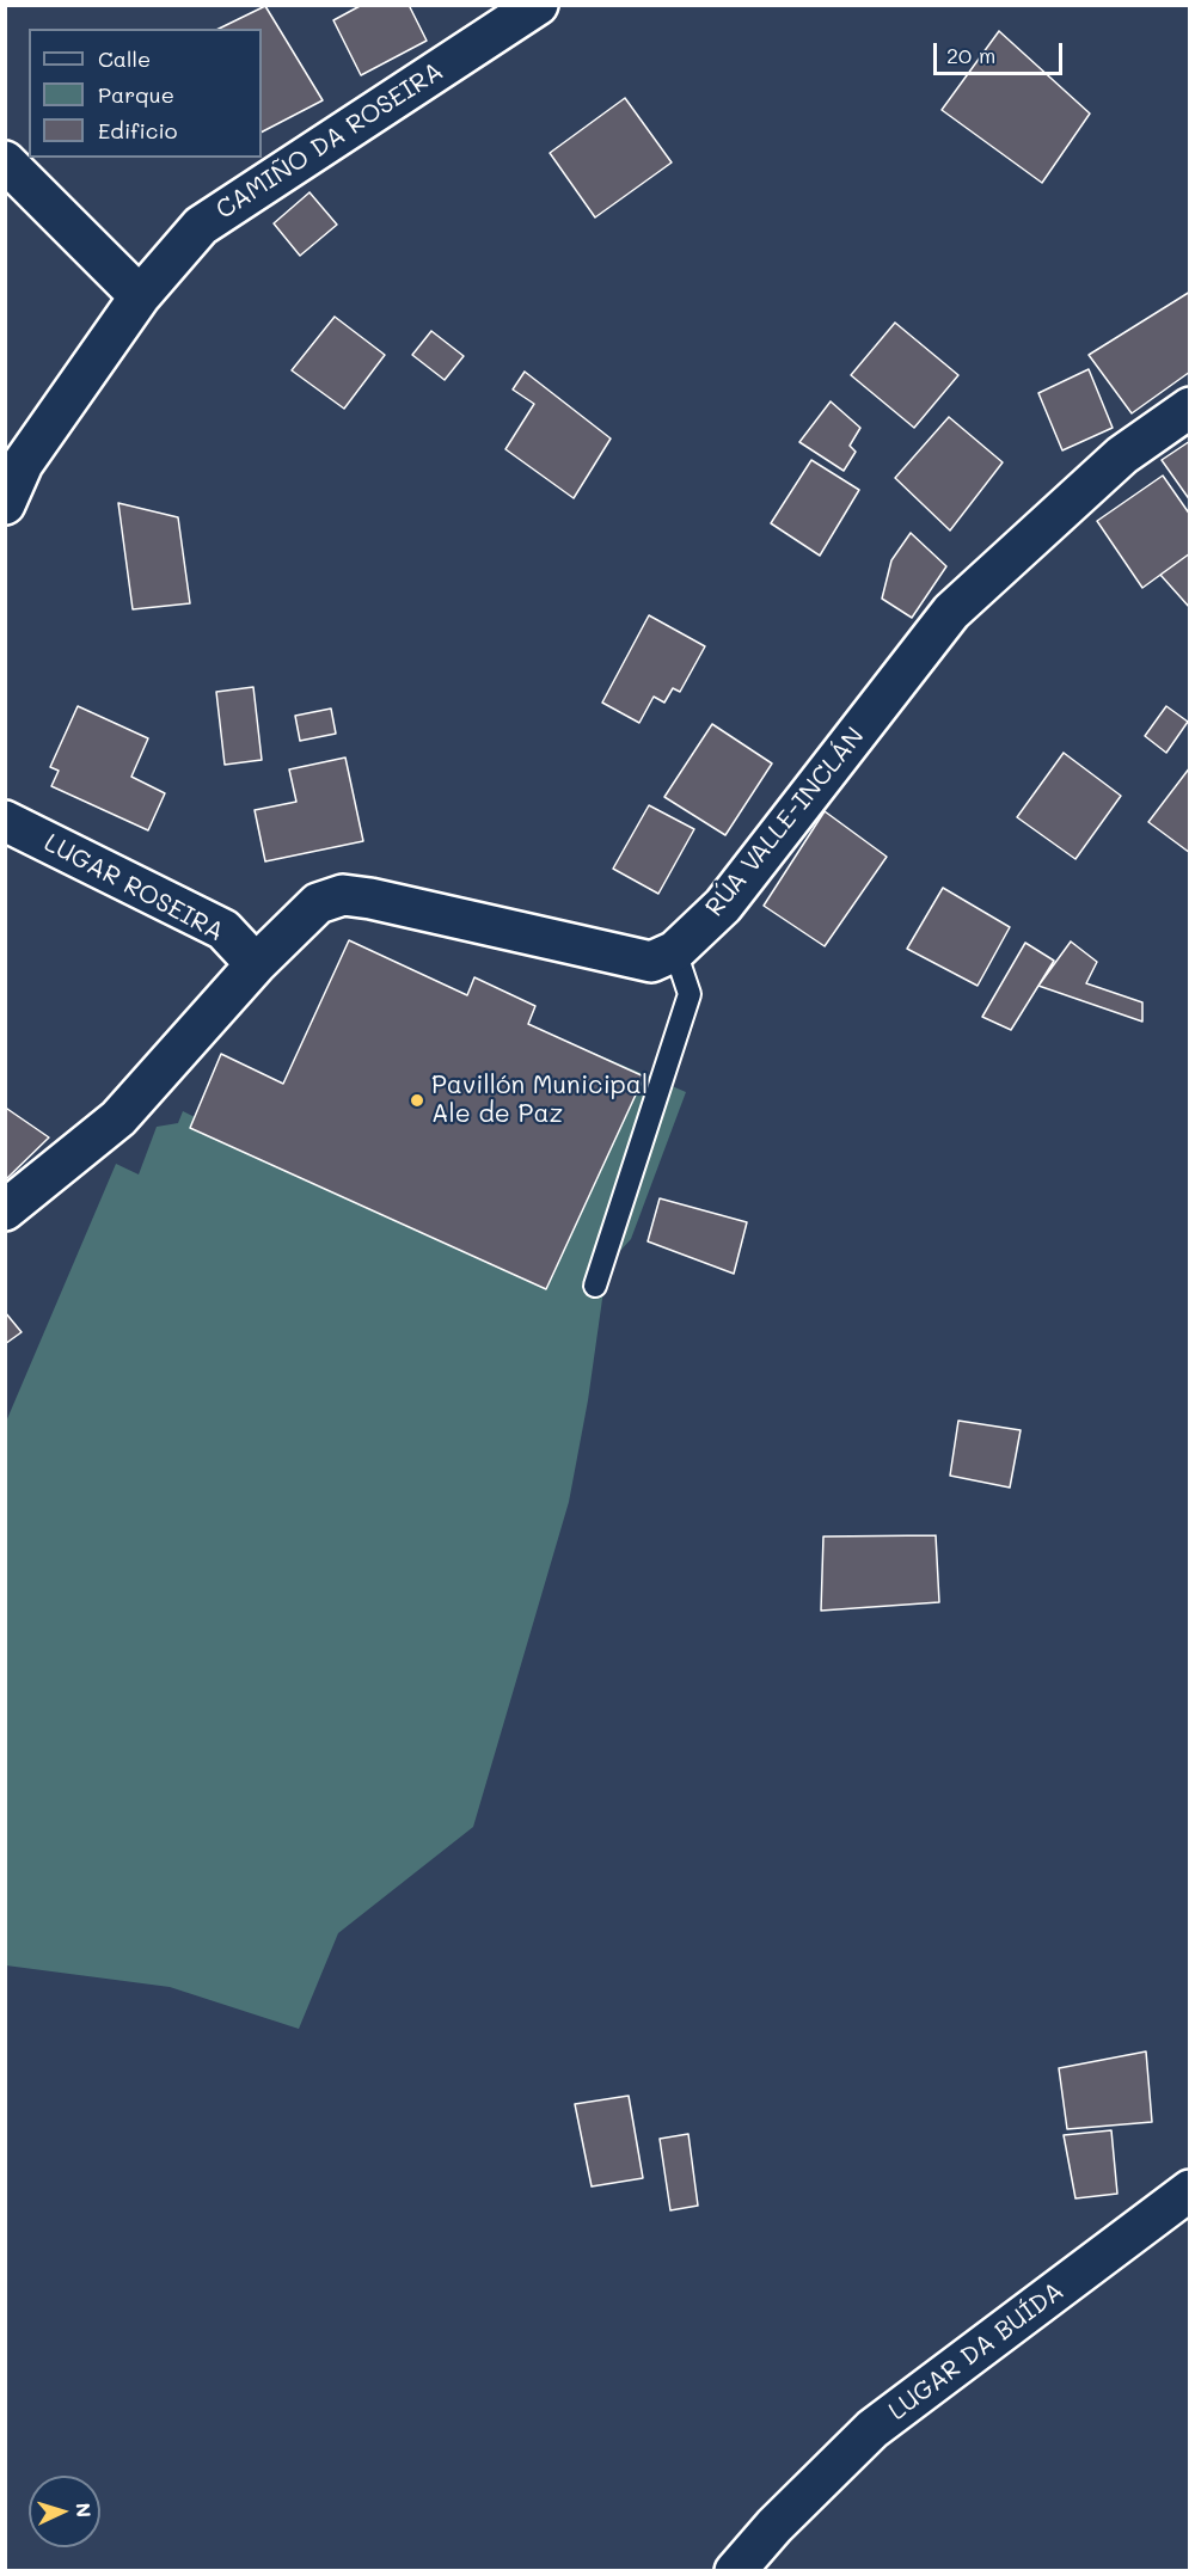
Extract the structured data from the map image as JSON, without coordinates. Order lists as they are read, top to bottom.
{
  "streets": {
    "street": [
      "CAMIÑO DA ROSEIRA",
      "RÚA VALLE-INCLÁN",
      "LUGAR ROSEIRA",
      "LUGAR DA BUÍDA"
    ]
  },
  "crossings": [
    ["RÚA VALLE-INCLÁN", "LUGAR ROSEIRA"]
  ],
  "places": ["Pavillón Municipal Ale de Paz"],
  "legend": ["Calle", "Parque", "Edificio"],
  "scale_bar": "20 m",
  "north": "right"
}
